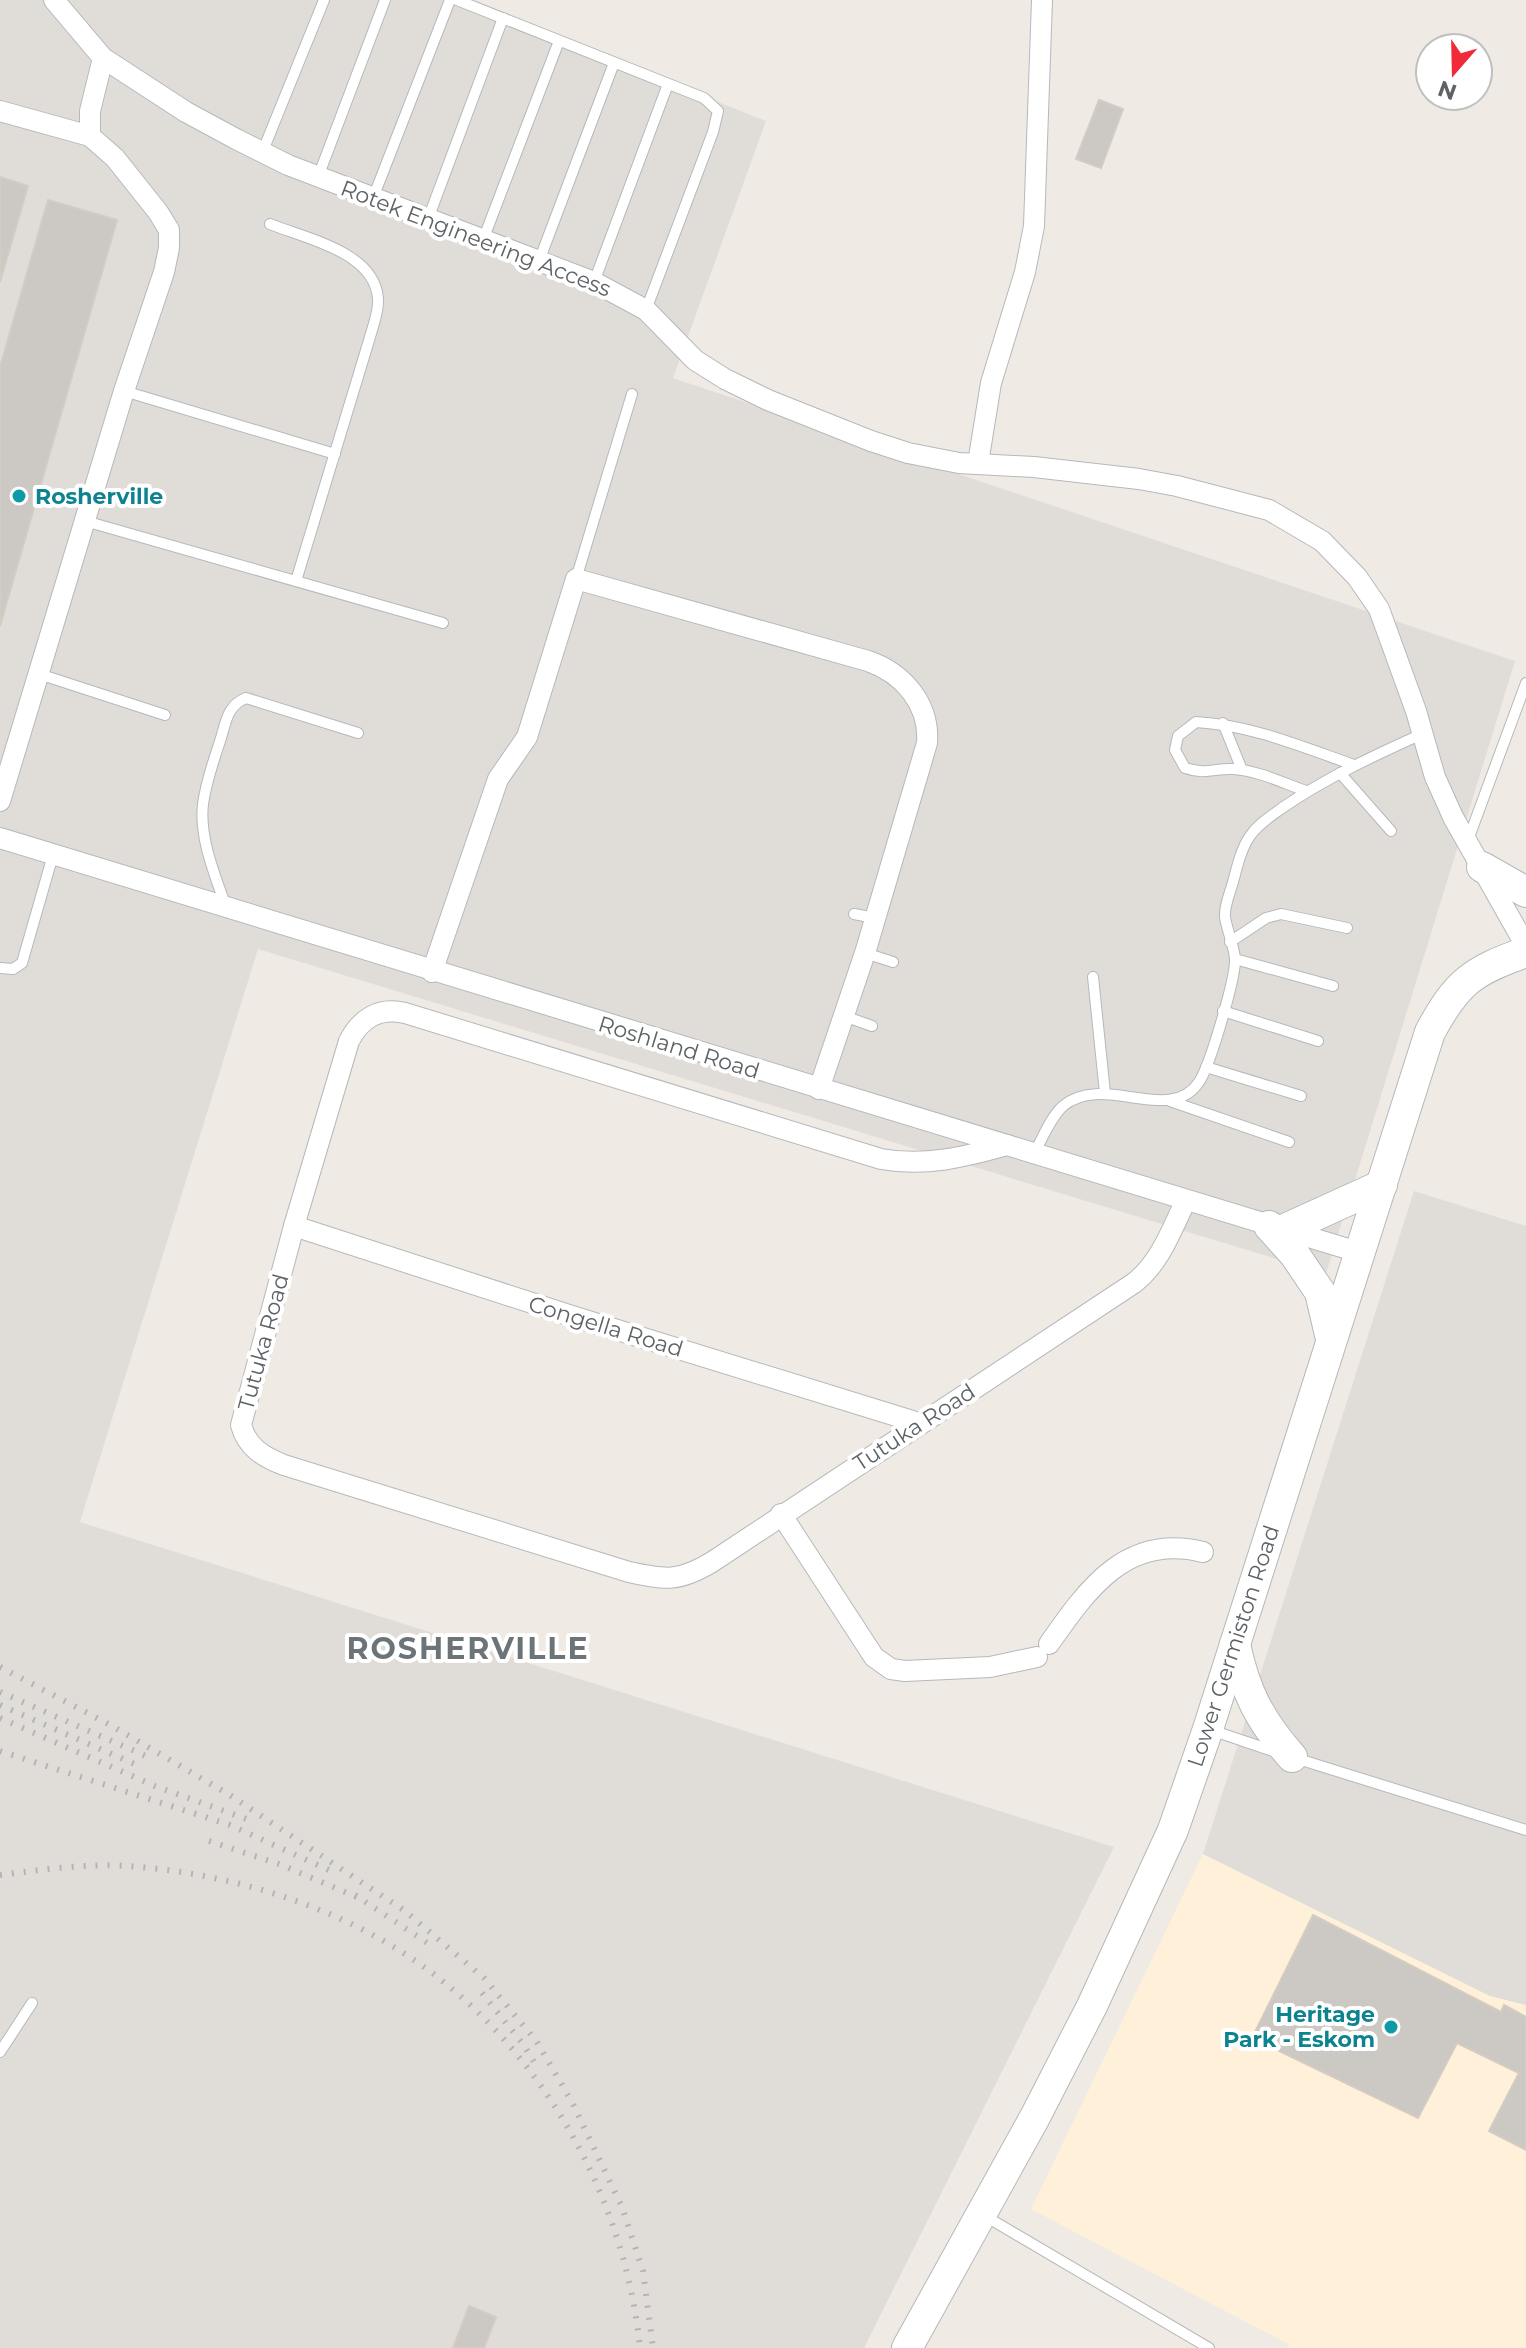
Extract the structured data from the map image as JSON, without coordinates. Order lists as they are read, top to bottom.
{
  "streets": {
    "street": [
      "Rotek Engineering Access",
      "Roshland Road",
      "Congella Road",
      "Tutuka Road",
      "Lower Germiston Road"
    ]
  },
  "crossings": [
    ["Rotek Engineering Access", "Lower Germiston Road"],
    ["Roshland Road", "Tutuka Road"],
    ["Roshland Road", "Lower Germiston Road"],
    ["Congella Road", "Tutuka Road"]
  ],
  "districts": ["ROSHERVILLE"],
  "places": ["Rosherville", "Heritage Park - Eskom"],
  "north": "bottom"
}
